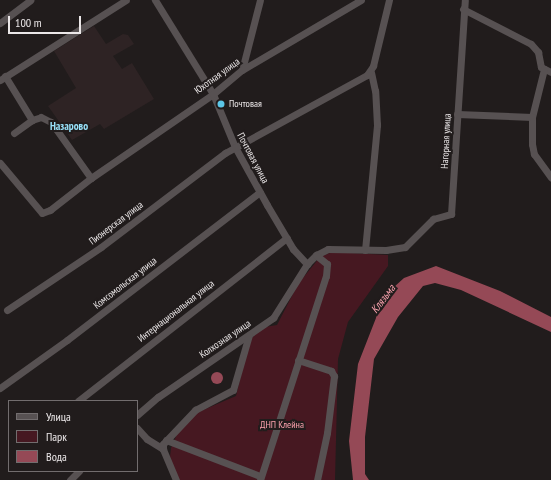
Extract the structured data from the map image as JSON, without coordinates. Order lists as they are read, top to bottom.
{
  "streets": {
    "street": [
      "Юхотная улица",
      "Нагорная улица",
      "Почтовая улица",
      "Пионерская улица",
      "Комсомольская улица",
      "Интернациональная улица",
      "Колхозная улица"
    ]
  },
  "crossings": [
    ["Юхотная улица", "Почтовая улица"],
    ["Почтовая улица", "Пионерская улица"],
    ["Почтовая улица", "Комсомольская улица"],
    ["Почтовая улица", "Интернациональная улица"],
    ["Почтовая улица", "Колхозная улица"]
  ],
  "districts": ["Назарово"],
  "water": ["Клязьма"],
  "parks": ["ДНП Клейна"],
  "places": ["Почтовая"],
  "legend": ["Улица", "Парк", "Вода"],
  "scale_bar": "100 m"
}
